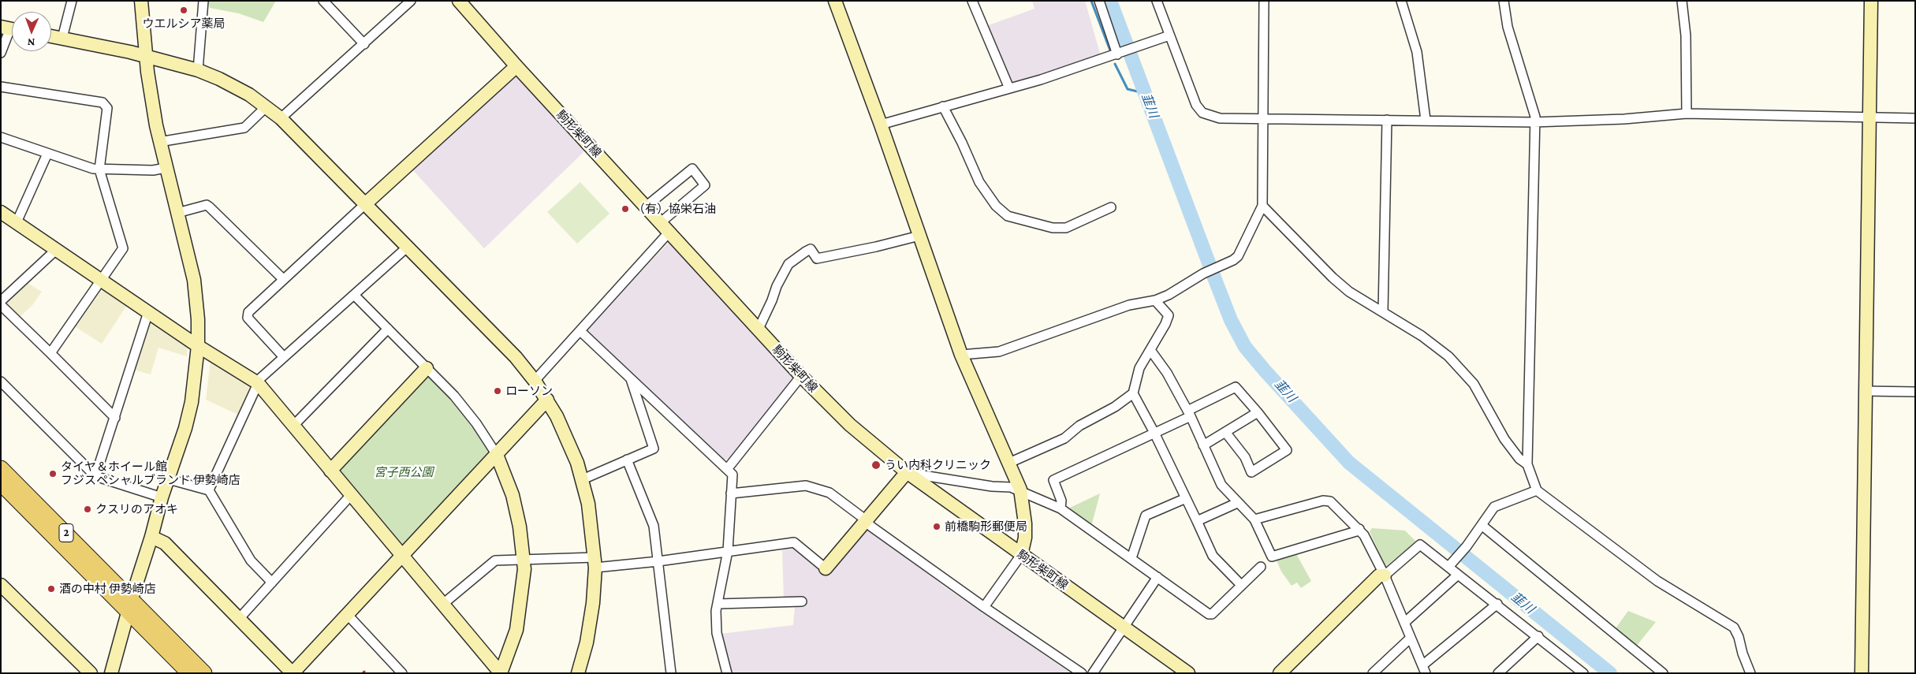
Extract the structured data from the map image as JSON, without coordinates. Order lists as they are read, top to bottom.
{
  "streets": {
    "main road": ["2"],
    "street": ["駒形柴町線"]
  },
  "water": ["韮川"],
  "parks": ["宮子西公園"],
  "places": [
    "ウエルシア薬局",
    "（有）協栄石油",
    "ローソン",
    "うい内科クリニック",
    "タイヤ＆ホイール館 フジスペシャルブランド 伊勢崎店",
    "クスリのアオキ",
    "前橋駒形郵便局",
    "酒の中村 伊勢崎店"
  ],
  "north": "bottom"
}
